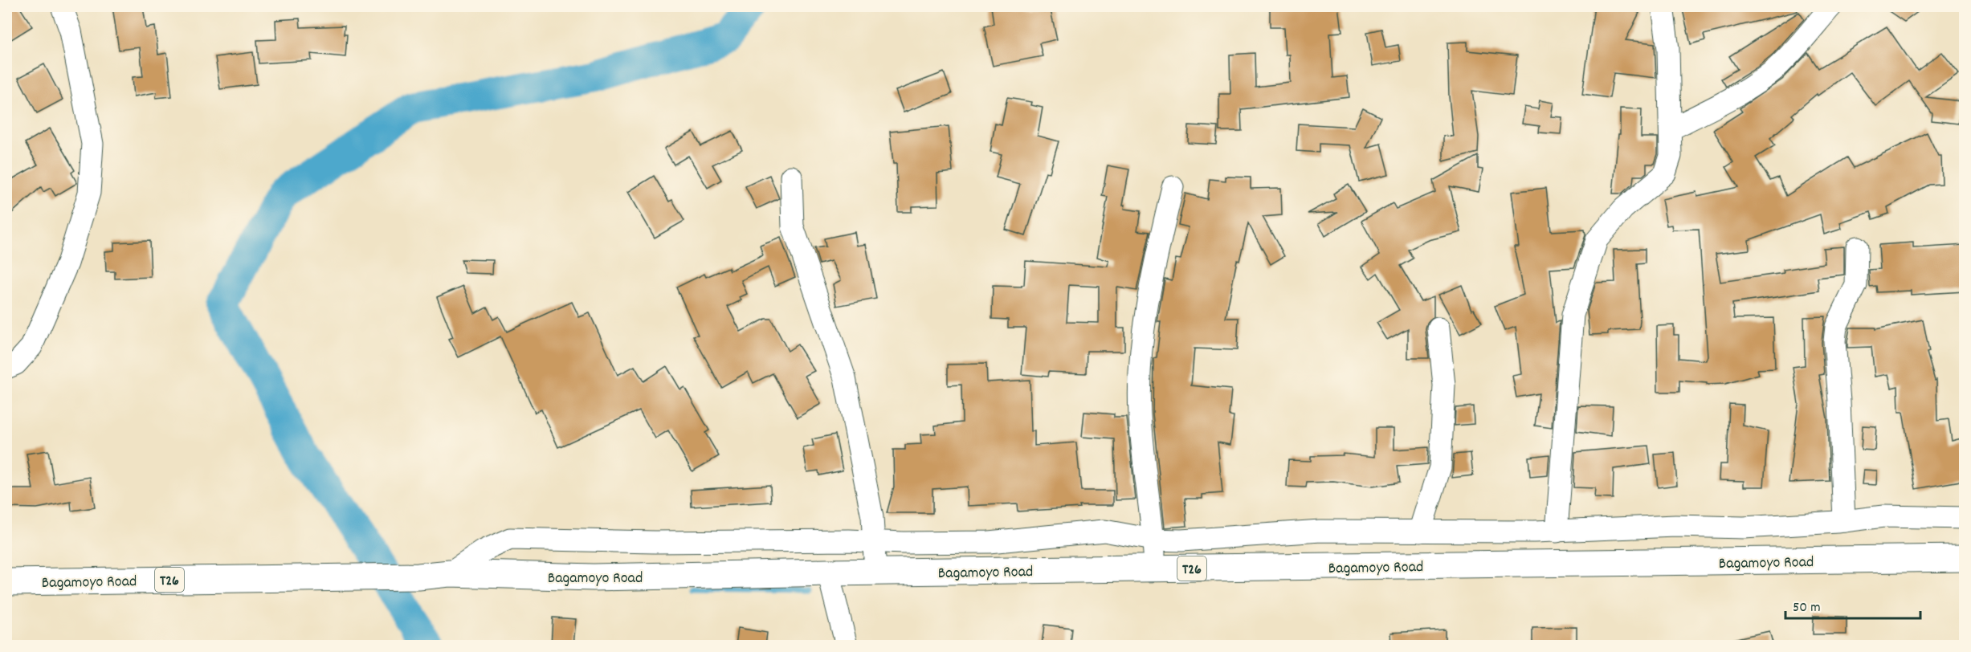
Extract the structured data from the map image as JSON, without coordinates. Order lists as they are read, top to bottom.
{
  "streets": {
    "highway": ["Bagamoyo Road", "T26"]
  },
  "scale_bar": "50 m"
}
